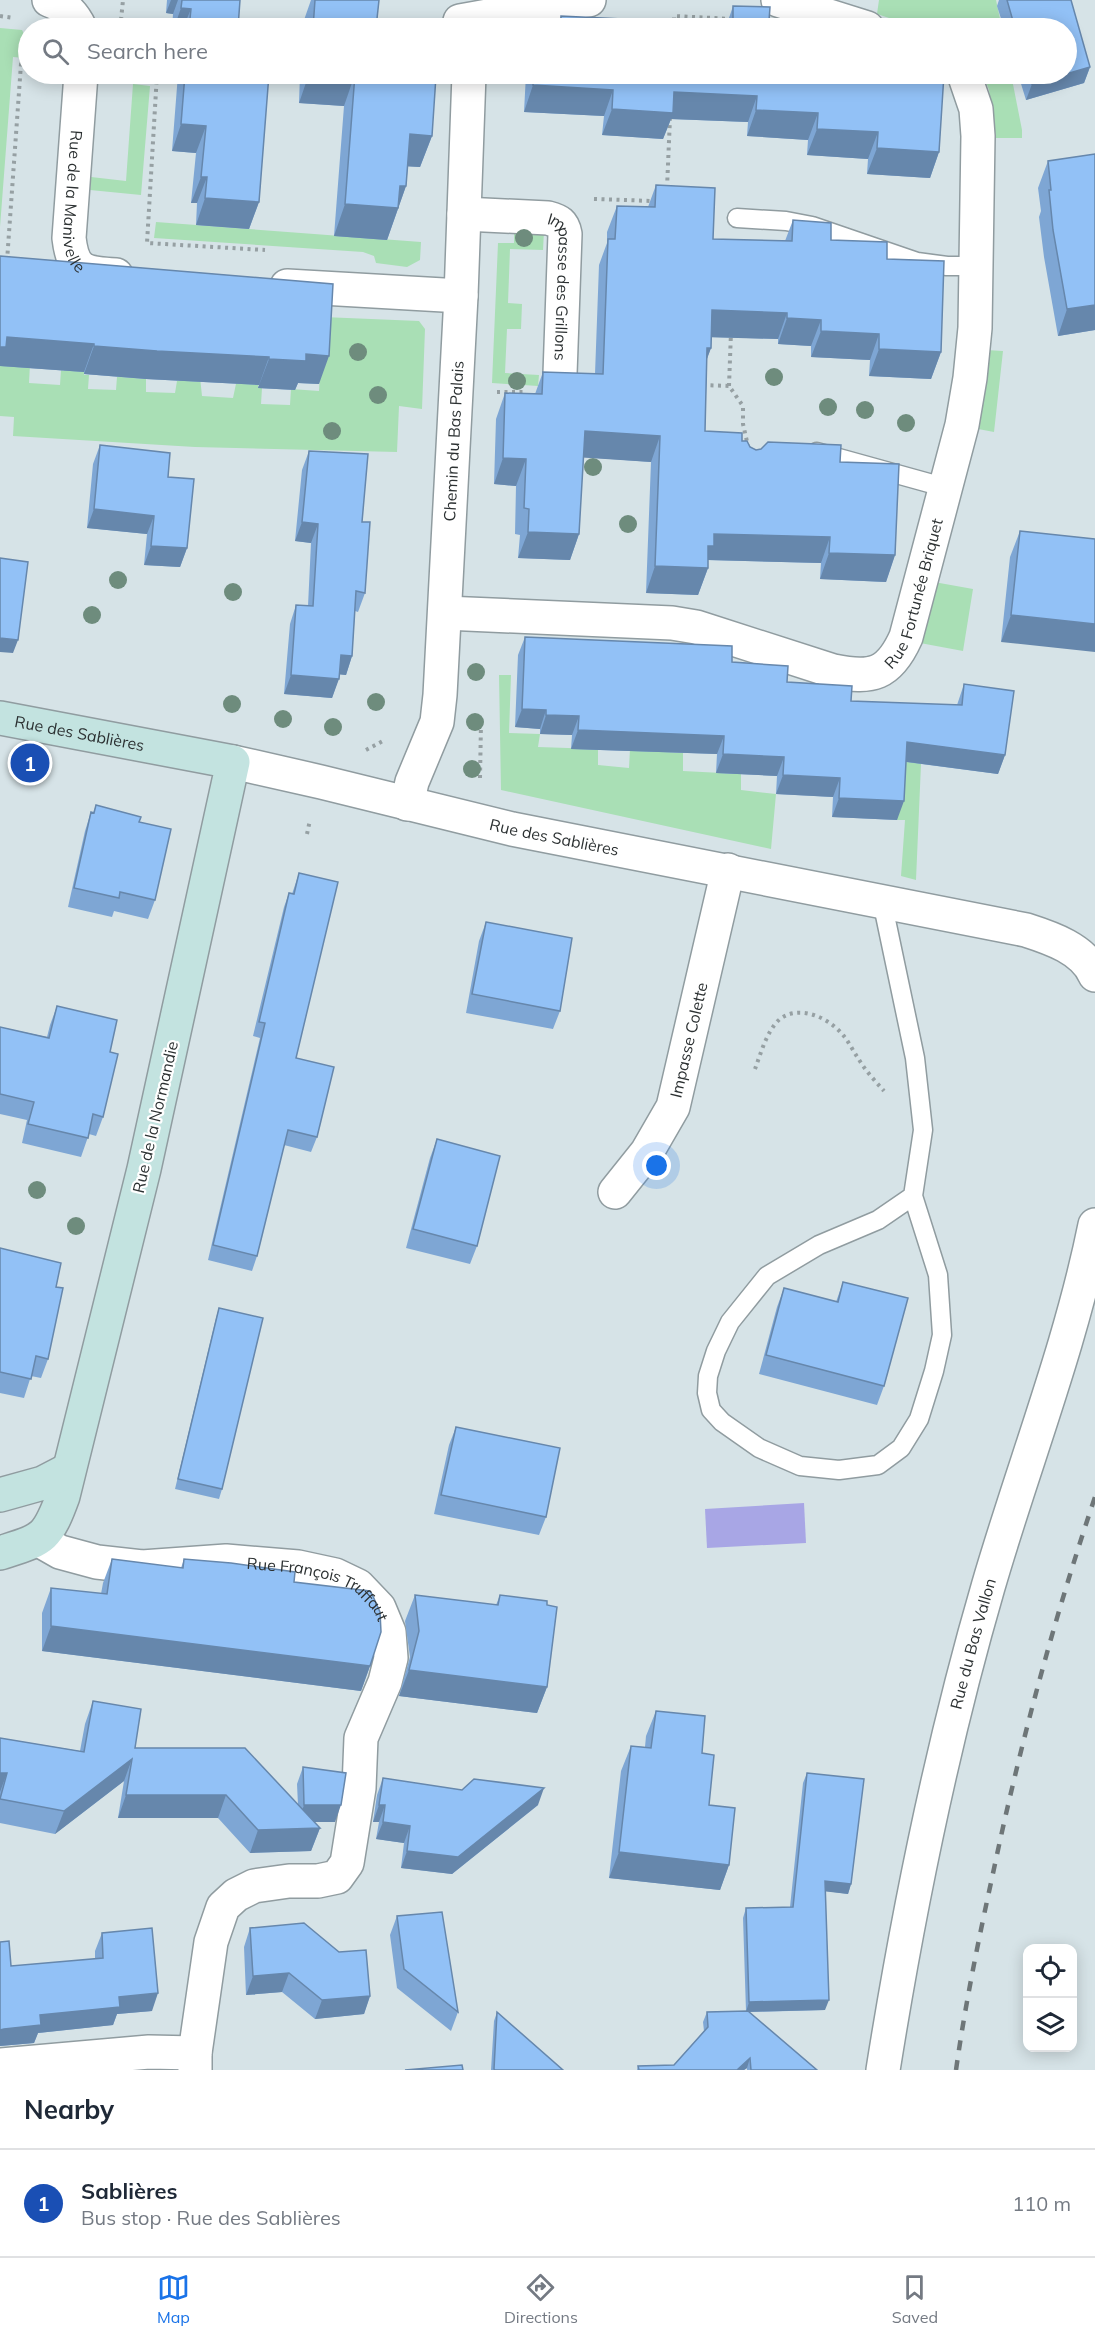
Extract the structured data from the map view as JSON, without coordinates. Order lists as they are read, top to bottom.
{
  "streets": {
    "street": [
      "Rue de la Manivelle",
      "Impasse des Grillons",
      "Chemin du Bas Palais",
      "Rue Fortunée Briquet",
      "Rue des Sablières",
      "Impasse Colette",
      "Rue de la Normandie",
      "Rue François Truffaut",
      "Rue du Bas Vallon"
    ]
  },
  "crossings": [
    ["Impasse des Grillons", "Chemin du Bas Palais"],
    ["Chemin du Bas Palais", "Rue Fortunée Briquet"],
    ["Chemin du Bas Palais", "Rue des Sablières"],
    ["Rue des Sablières", "Impasse Colette"],
    ["Rue des Sablières", "Rue de la Normandie"],
    ["Rue de la Normandie", "Rue François Truffaut"]
  ],
  "page": {
    "search": "Search here",
    "pins": "1",
    "heading": "Nearby",
    "list": [
      {
        "mark": "1",
        "name": "Sablières",
        "note": "Bus stop · Rue des Sablières",
        "value": "110 m"
      }
    ],
    "nav": ["Map", "Directions", "Saved"]
  }
}
